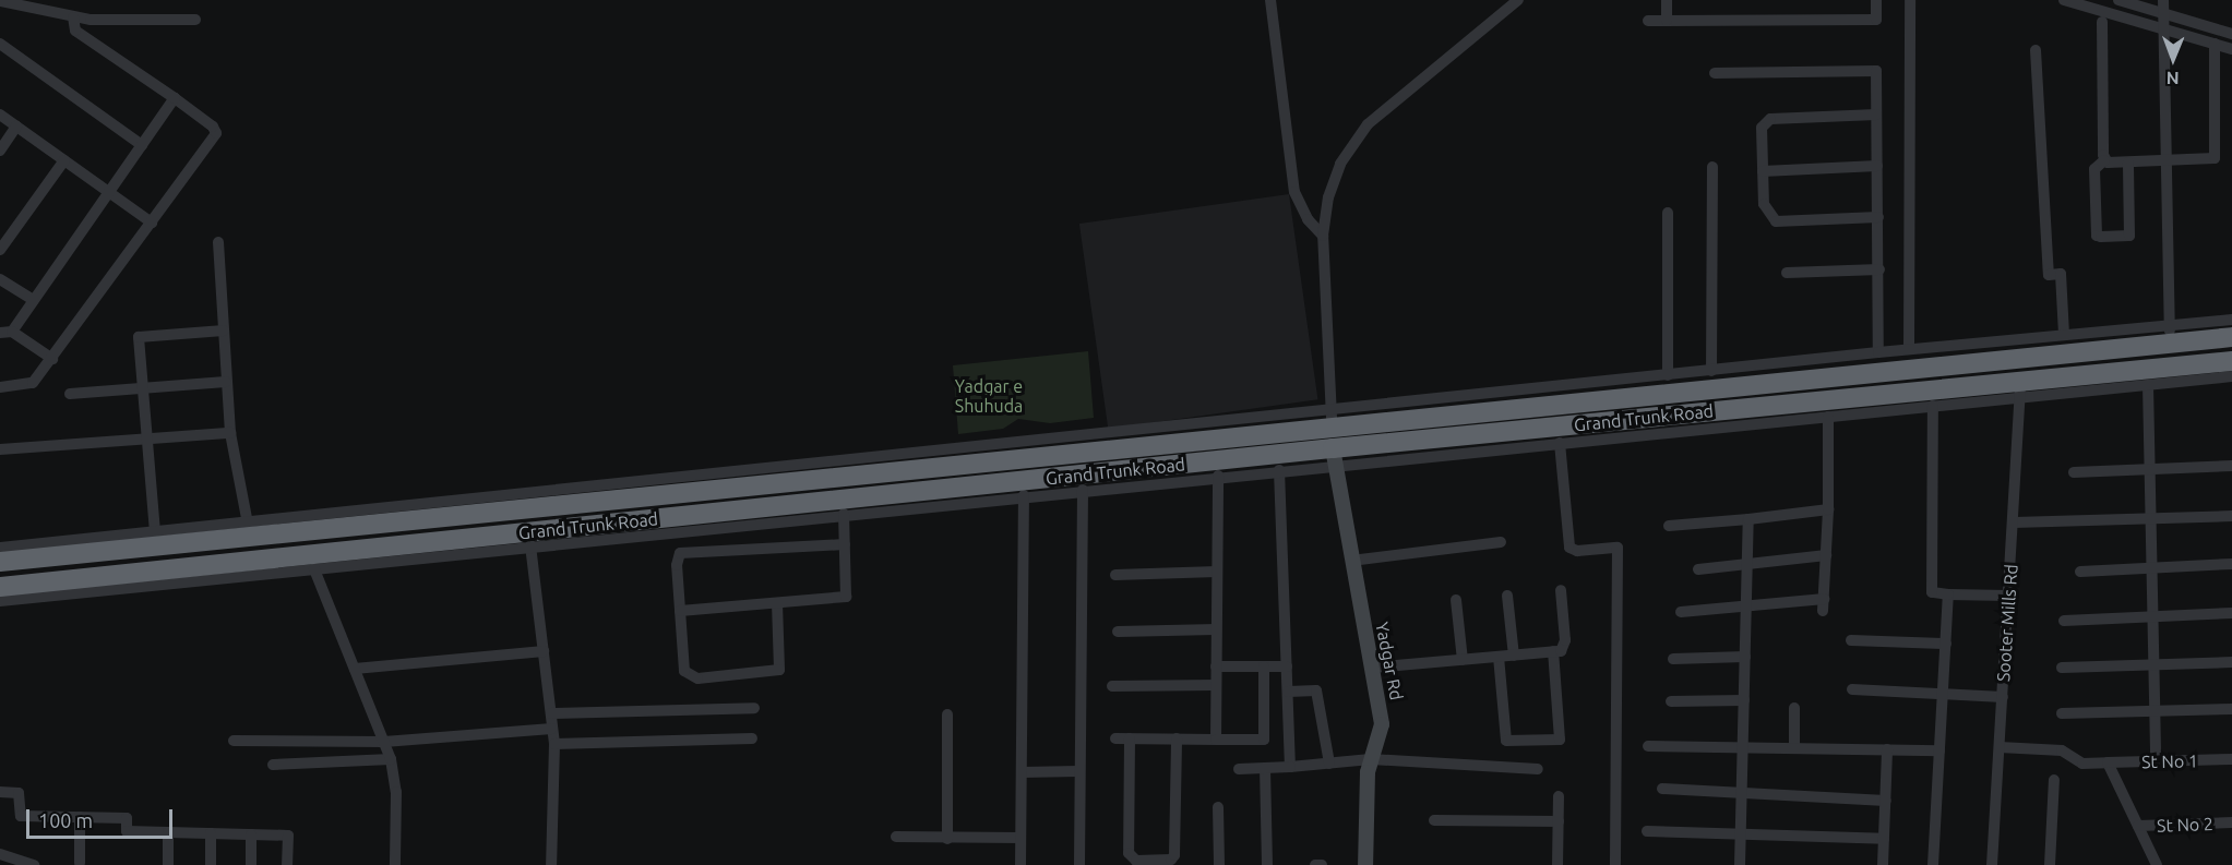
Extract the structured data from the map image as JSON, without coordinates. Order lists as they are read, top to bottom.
{
  "streets": {
    "highway": ["Grand Trunk Road"],
    "street": [
      "Sooter Mills Rd",
      "Yadgar Rd",
      "St No 1",
      "St No 2"
    ]
  },
  "crossings": [
    ["Grand Trunk Road", "Sooter Mills Rd"],
    ["Grand Trunk Road", "Yadgar Rd"],
    ["Sooter Mills Rd", "St No 1"]
  ],
  "parks": ["Yadgar e Shuhuda"],
  "scale_bar": "100 m",
  "north": "bottom"
}
